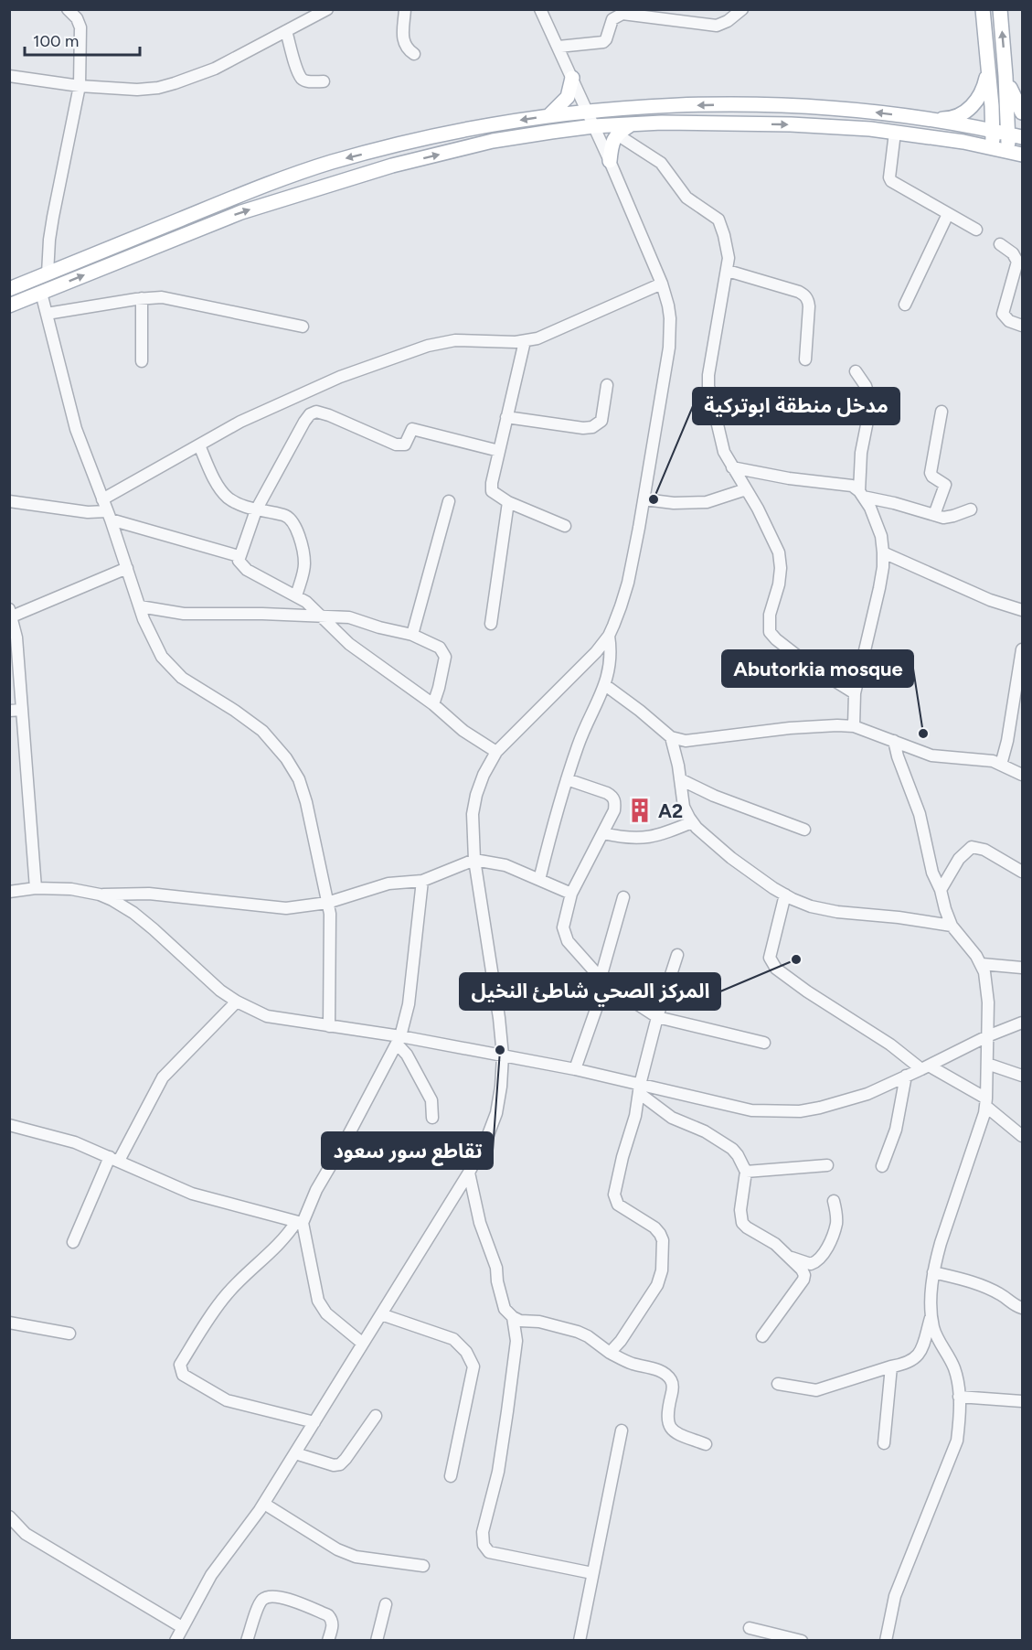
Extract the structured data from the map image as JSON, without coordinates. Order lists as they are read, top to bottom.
{
  "places": {
    "other": [
      "مدخل منطقة ابوتركية",
      "Abutorkia mosque",
      "المركز الصحي شاطئ النخيل",
      "تقاطع سور سعود"
    ],
    "building": ["A2"]
  },
  "scale_bar": "100 m"
}
